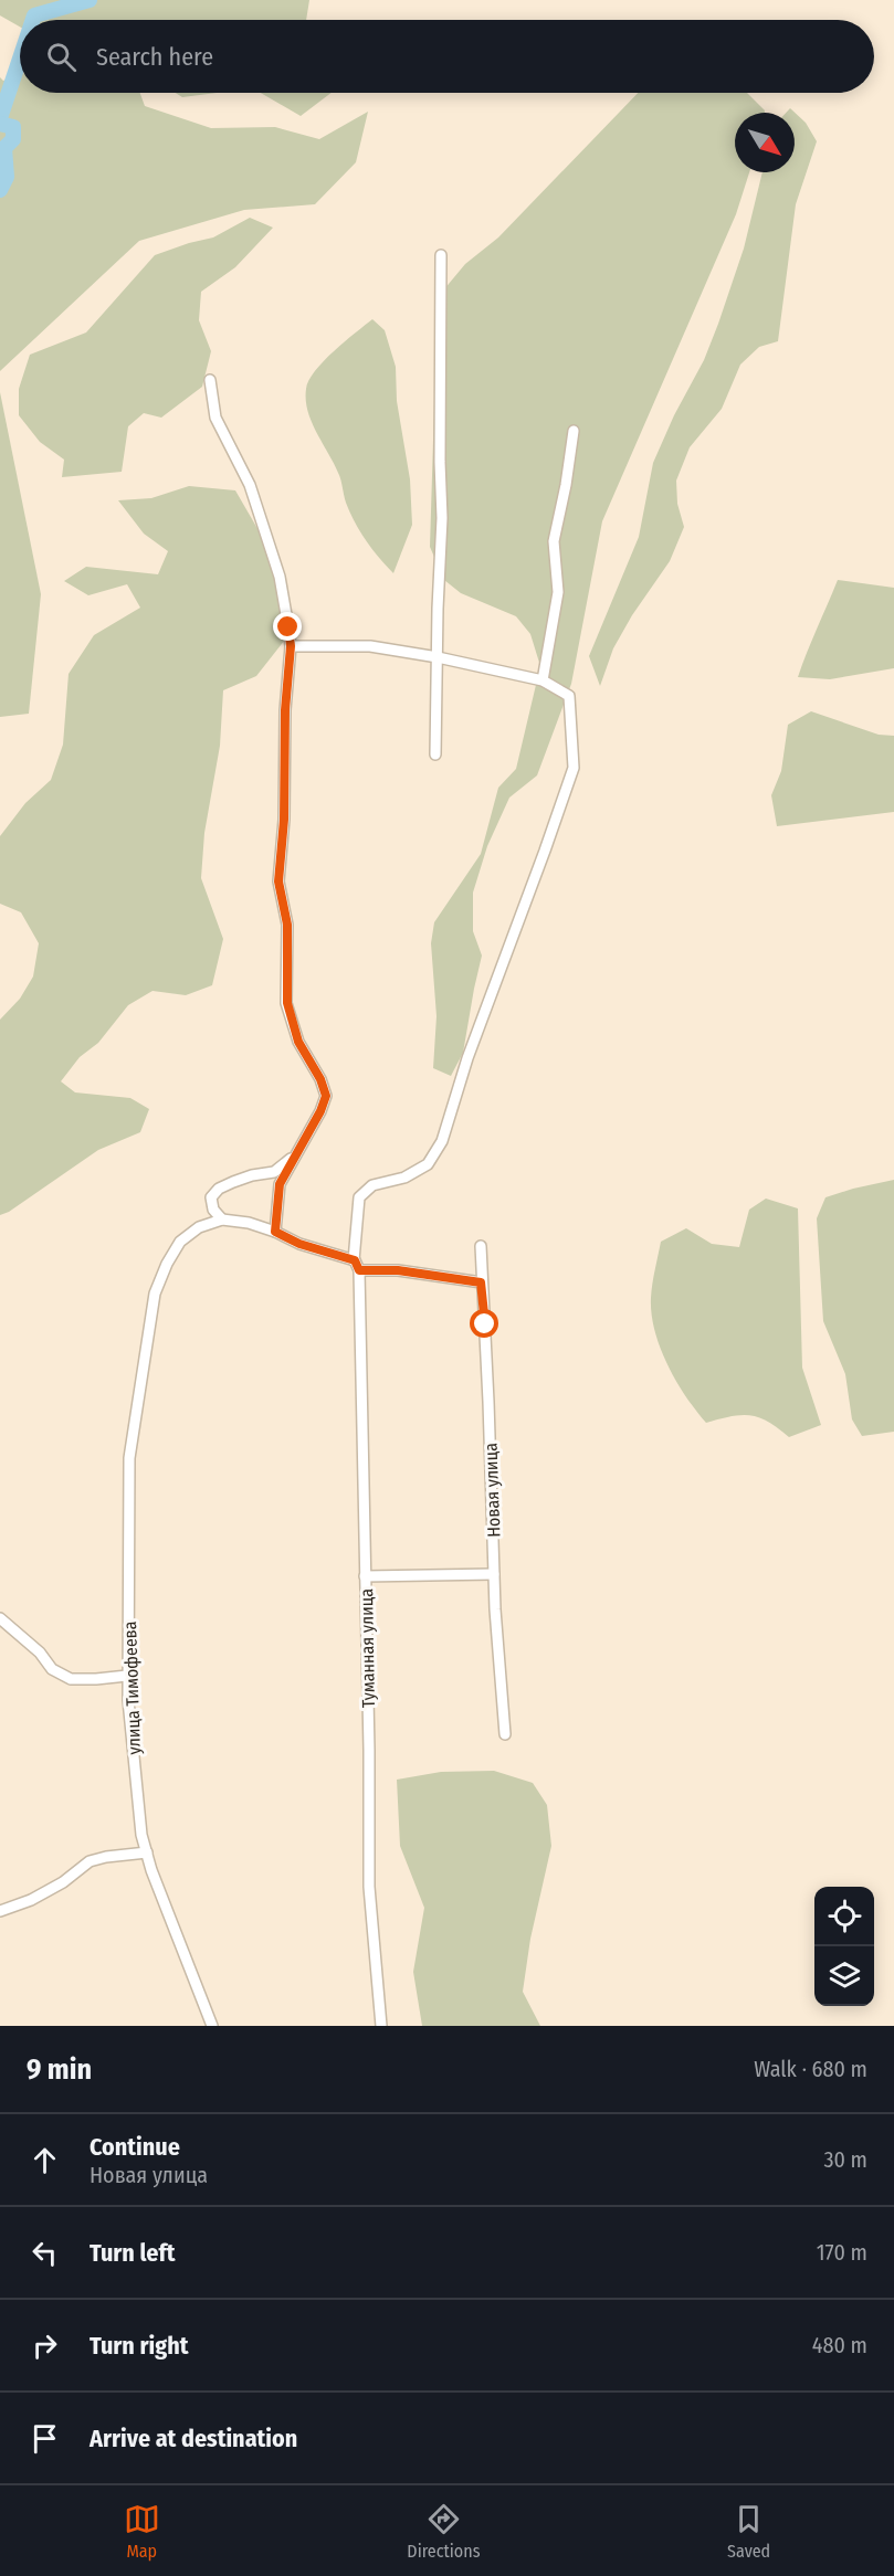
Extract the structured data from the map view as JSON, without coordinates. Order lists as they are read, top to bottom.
{
  "streets": {
    "street": ["Новая улица", "Туманная улица", "улица Тимофеева"]
  },
  "north": "bottom right",
  "page": {
    "search": "Search here",
    "heading": ["9 min", "Walk · 680 m"],
    "list": [
      ["Continue", "Новая улица", "30 m"],
      ["Turn left", "170 m"],
      ["Turn right", "480 m"],
      "Arrive at destination"
    ],
    "nav": ["Map", "Directions", "Saved"]
  }
}
